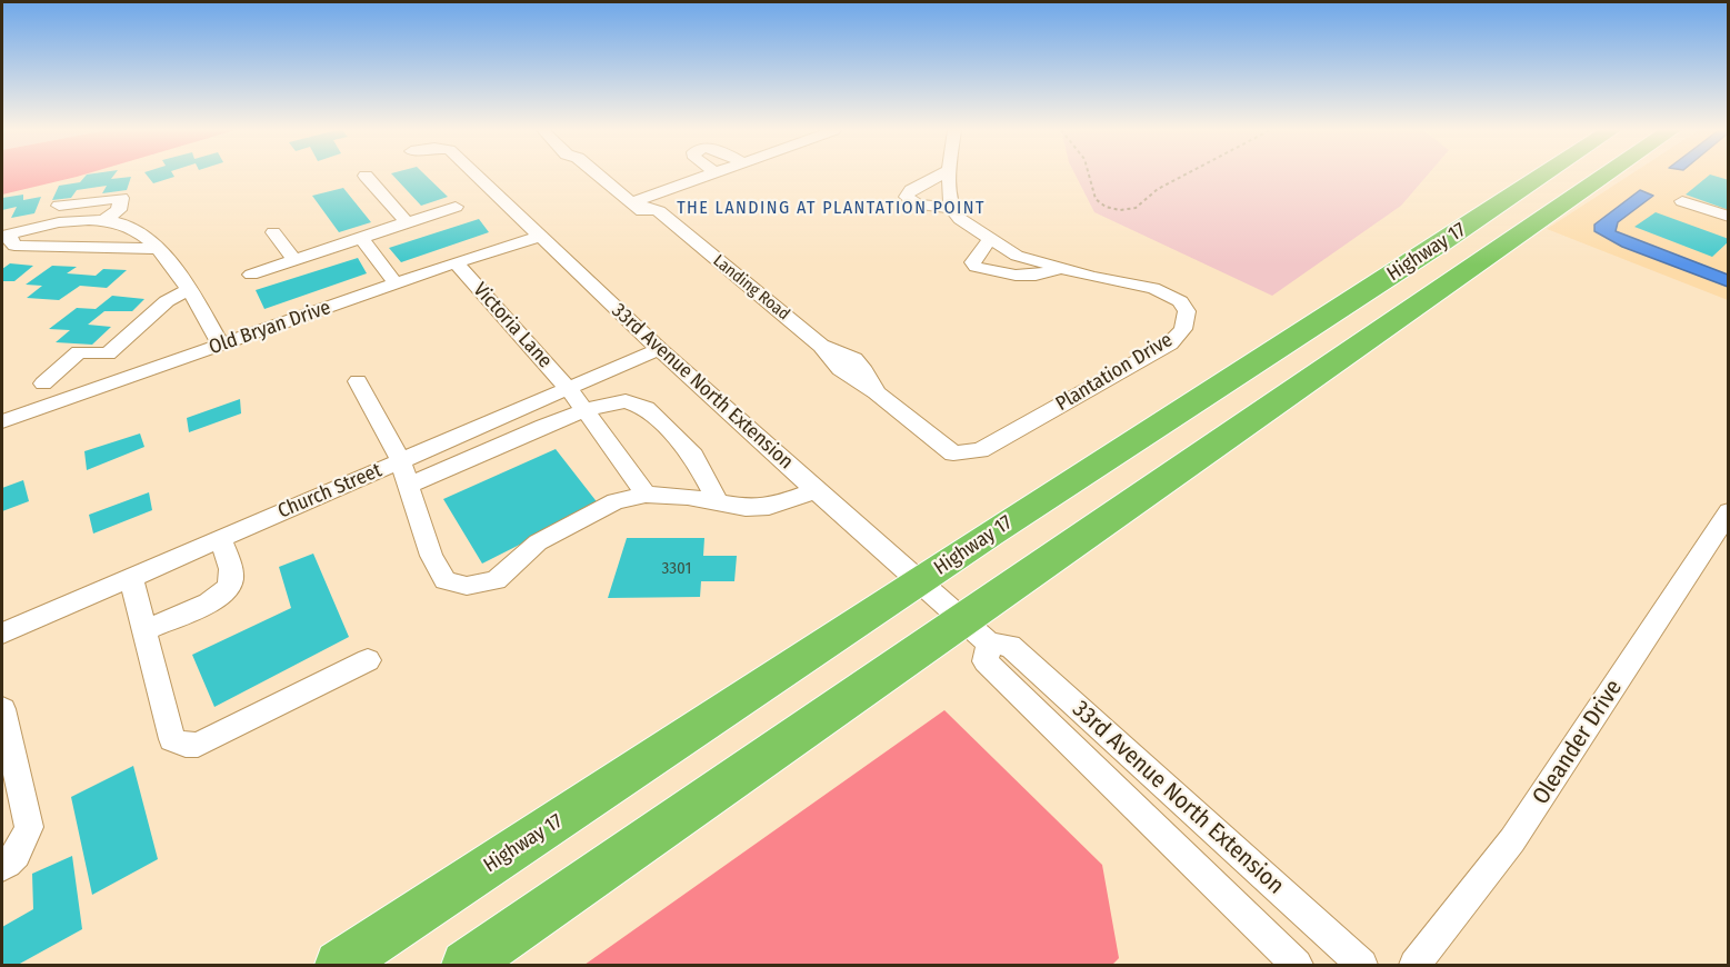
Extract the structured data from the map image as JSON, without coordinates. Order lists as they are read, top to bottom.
{
  "streets": {
    "highway": ["Highway 17"],
    "street": [
      "Landing Road",
      "Victoria Lane",
      "Old Bryan Drive",
      "Plantation Drive",
      "33rd Avenue North Extension",
      "Church Street",
      "Oleander Drive"
    ]
  },
  "crossings": [
    ["Highway 17", "33rd Avenue North Extension"],
    ["Landing Road", "Plantation Drive"],
    ["Victoria Lane", "Old Bryan Drive"],
    ["Victoria Lane", "Church Street"],
    ["Old Bryan Drive", "33rd Avenue North Extension"],
    ["33rd Avenue North Extension", "Church Street"]
  ],
  "districts": ["THE LANDING AT PLANTATION POINT"],
  "house_numbers": ["3301"]
}
